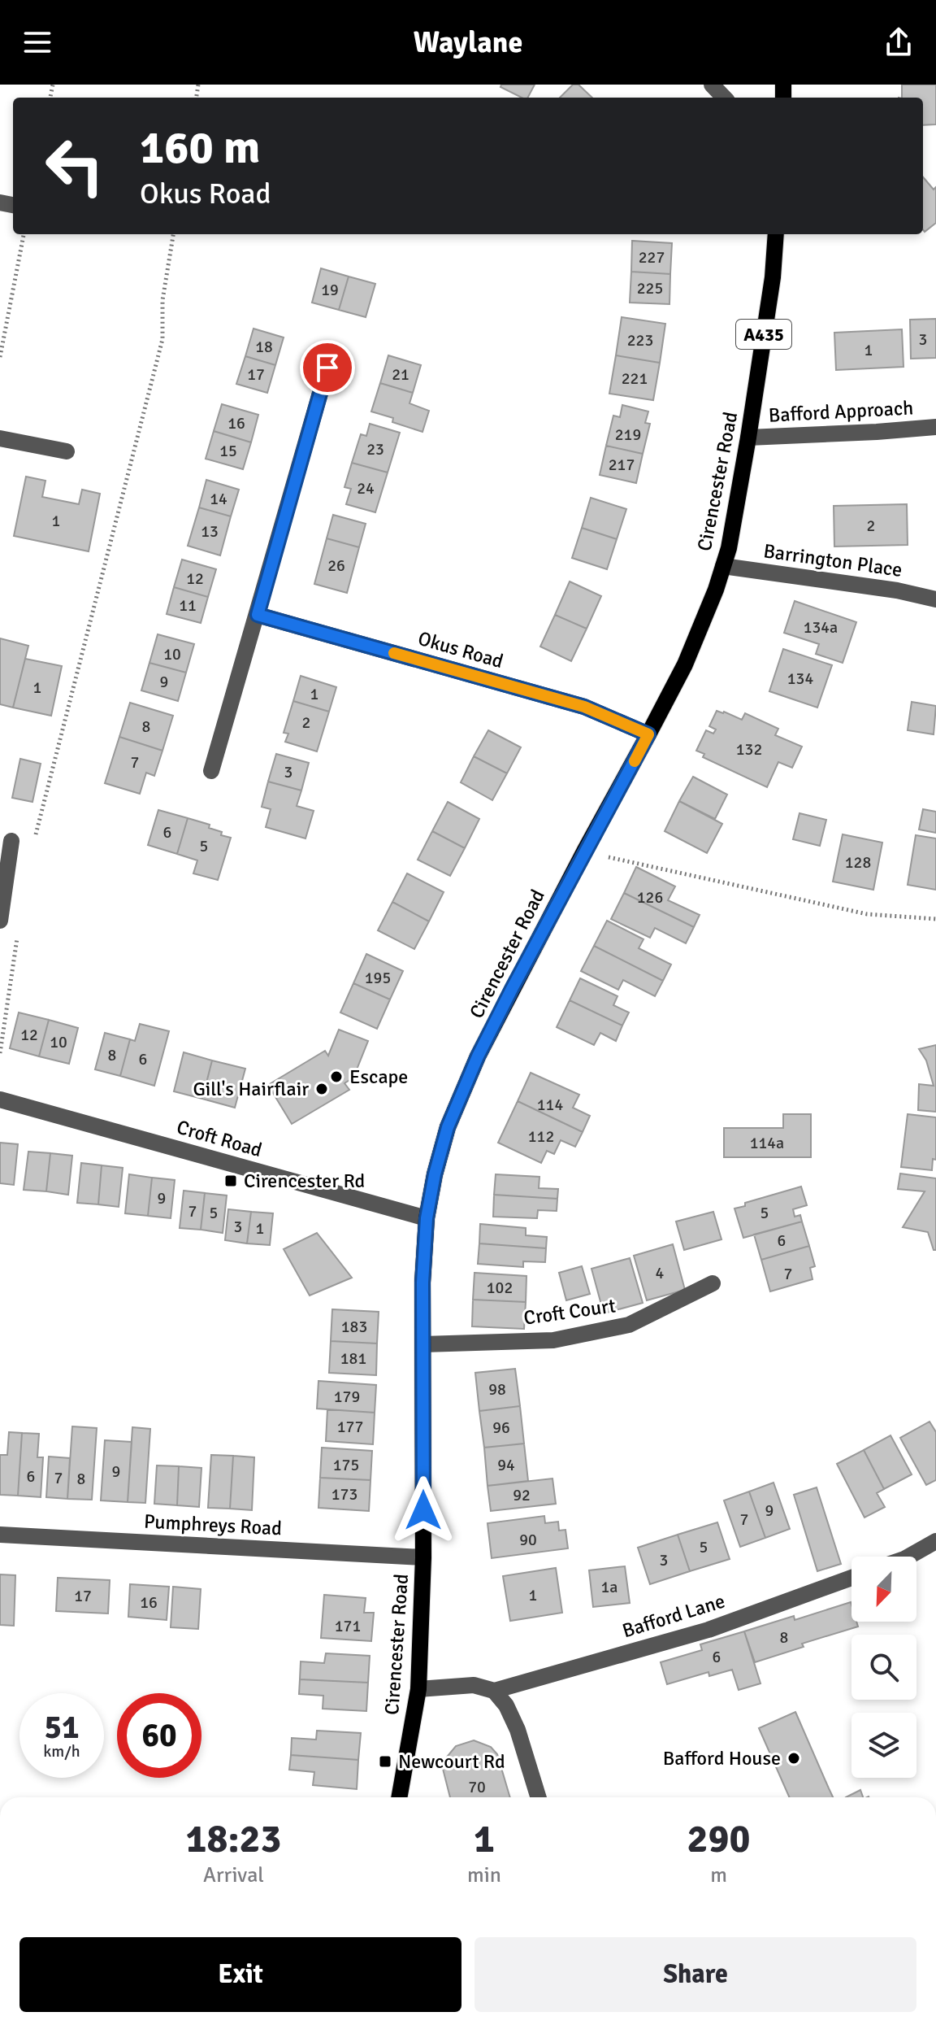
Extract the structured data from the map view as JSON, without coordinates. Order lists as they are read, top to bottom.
{
  "streets": {
    "main road": ["A435", "Cirencester Road"],
    "street": [
      "Bafford Approach",
      "Barrington Place",
      "Okus Road",
      "Croft Road",
      "Croft Court",
      "Pumphreys Road",
      "Bafford Lane"
    ]
  },
  "crossings": [
    ["Bafford Approach", "Cirencester Road"],
    ["Cirencester Road", "Barrington Place"],
    ["Cirencester Road", "Okus Road"],
    ["Cirencester Road", "Croft Road"],
    ["Cirencester Road", "Croft Court"],
    ["Cirencester Road", "Pumphreys Road"]
  ],
  "places": {
    "other": ["Escape", "Gill's Hairflair", "Bafford House"],
    "transit": ["Cirencester Rd", "Newcourt Rd"]
  },
  "house_numbers": [
    "227",
    "225",
    "19",
    "3",
    "223",
    "18",
    "1",
    "17",
    "21",
    "221",
    "16",
    "219",
    "23",
    "15",
    "217",
    "24",
    "14",
    "1",
    "2",
    "13",
    "26",
    "12",
    "11",
    "134a",
    "10",
    "134",
    "9",
    "1",
    "1",
    "2",
    "8",
    "132",
    "7",
    "3",
    "6",
    "5",
    "128",
    "126",
    "195",
    "12",
    "10",
    "8",
    "6",
    "114",
    "112",
    "114a",
    "9",
    "7",
    "5",
    "5",
    "3",
    "1",
    "6",
    "4",
    "7",
    "102",
    "183",
    "181",
    "98",
    "179",
    "177",
    "96",
    "175",
    "94",
    "9",
    "6",
    "7",
    "8",
    "173",
    "92",
    "9",
    "7",
    "90",
    "5",
    "3",
    "1a",
    "1",
    "17",
    "16",
    "171",
    "8",
    "6",
    "70"
  ],
  "north": "bottom left",
  "page": {
    "header": "Waylane",
    "turn": ["160 m", "Okus Road"],
    "speed": "51 km/h",
    "limit": "60",
    "eta": [
      "18:23",
      "Arrival",
      "1",
      "min",
      "290",
      "m"
    ],
    "buttons": ["Exit", "Share"]
  }
}
